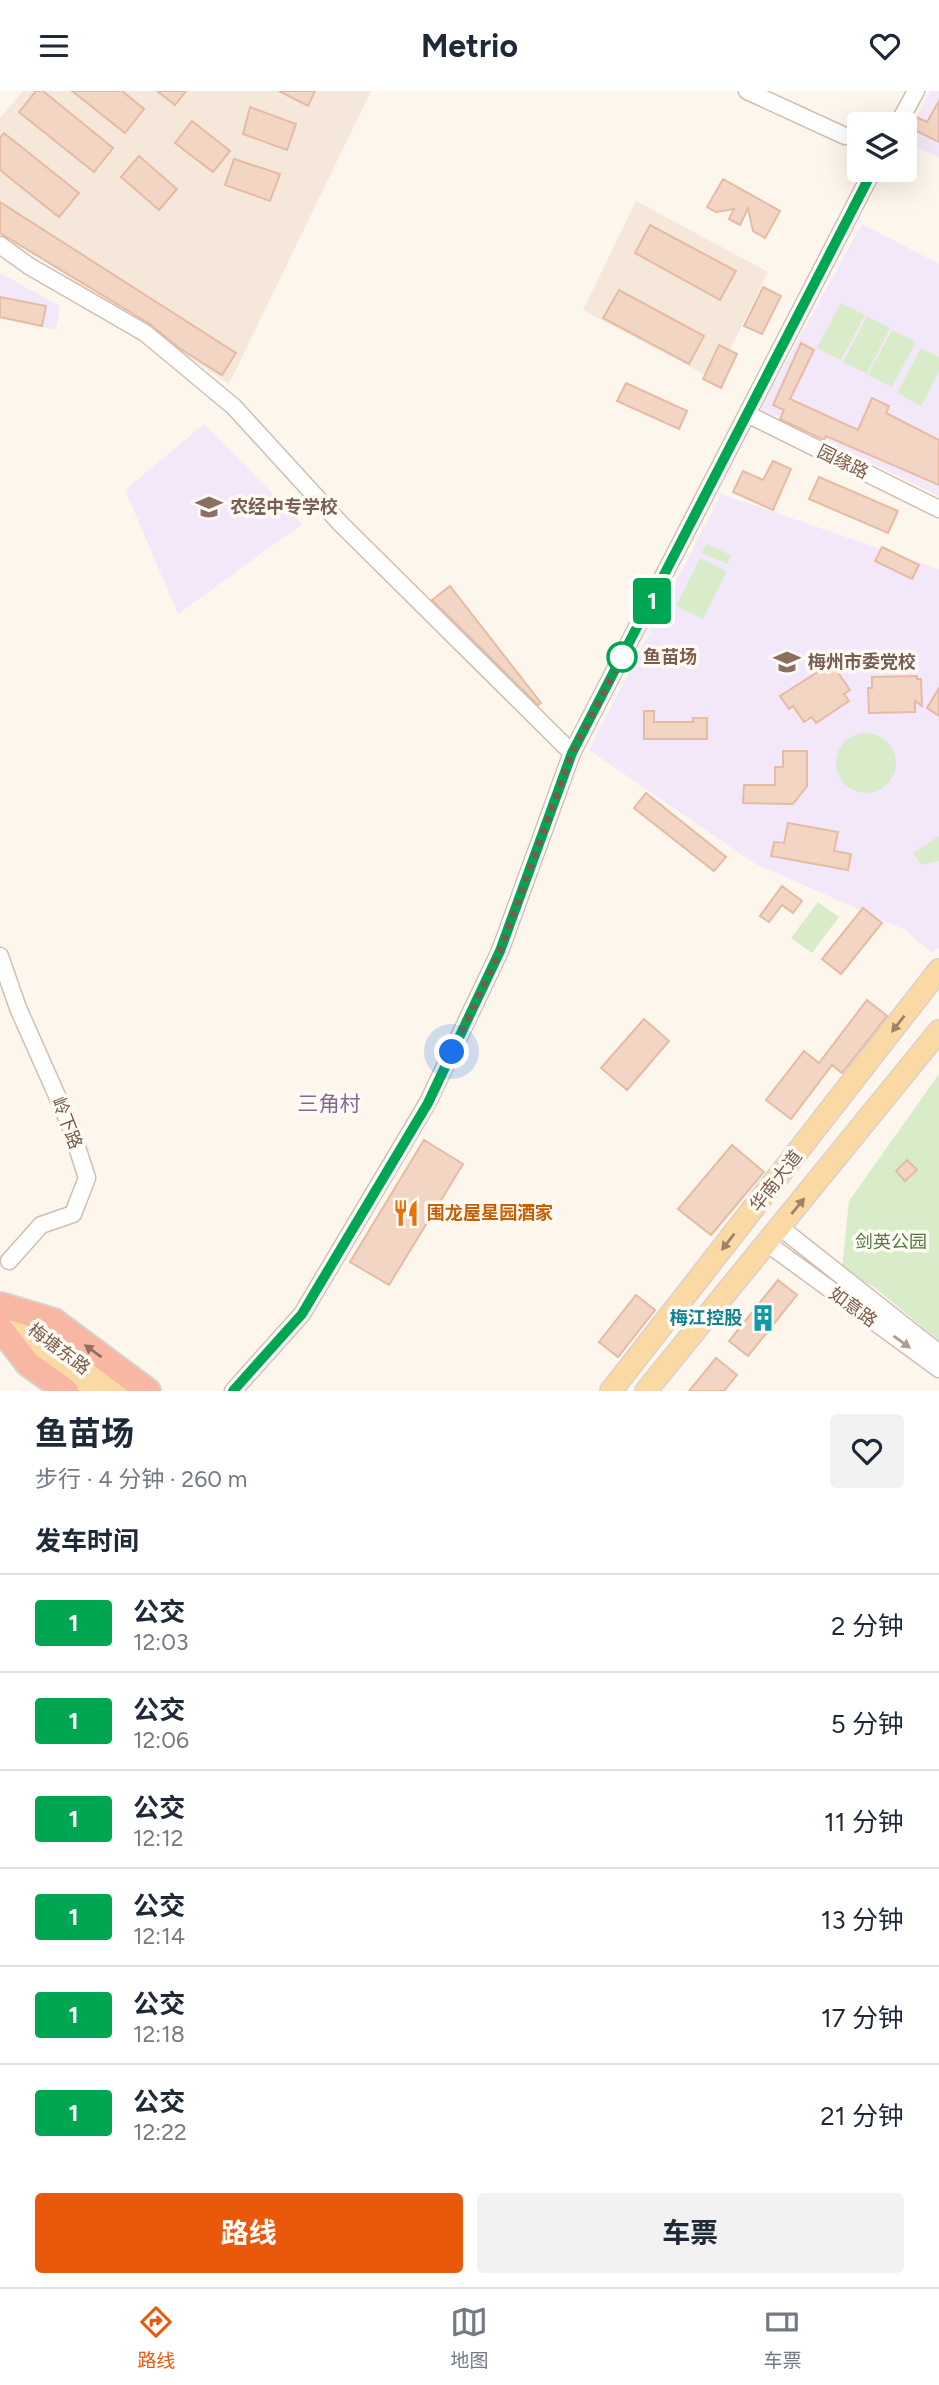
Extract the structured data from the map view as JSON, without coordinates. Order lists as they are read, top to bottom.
{
  "streets": {
    "main road": ["华南大道", "梅塘东路"],
    "street": ["园缘路", "岭下路", "如意路"]
  },
  "crossings": [
    ["华南大道", "如意路"]
  ],
  "districts": ["三角村"],
  "parks": ["剑英公园"],
  "places": {
    "school or university": ["农经中专学校", "梅州市委党校"],
    "other": ["鱼苗场"],
    "restaurant": ["围龙屋星园酒家"],
    "building": ["梅江控股"]
  },
  "lines": ["bus line 1"],
  "page": {
    "header": "Metrio",
    "on_map": "1",
    "heading": [
      ["鱼苗场", "步行 · 4 分钟 · 260 m"],
      "发车时间"
    ],
    "list": [
      {
        "mark": "1",
        "name": "公交",
        "note": "12:03",
        "value": "2 分钟"
      },
      {
        "mark": "1",
        "name": "公交",
        "note": "12:06",
        "value": "5 分钟"
      },
      {
        "mark": "1",
        "name": "公交",
        "note": "12:12",
        "value": "11 分钟"
      },
      {
        "mark": "1",
        "name": "公交",
        "note": "12:14",
        "value": "13 分钟"
      },
      {
        "mark": "1",
        "name": "公交",
        "note": "12:18",
        "value": "17 分钟"
      },
      {
        "mark": "1",
        "name": "公交",
        "note": "12:22",
        "value": "21 分钟"
      }
    ],
    "buttons": ["路线", "车票"],
    "tabs": ["路线", "地图", "车票"]
  }
}
